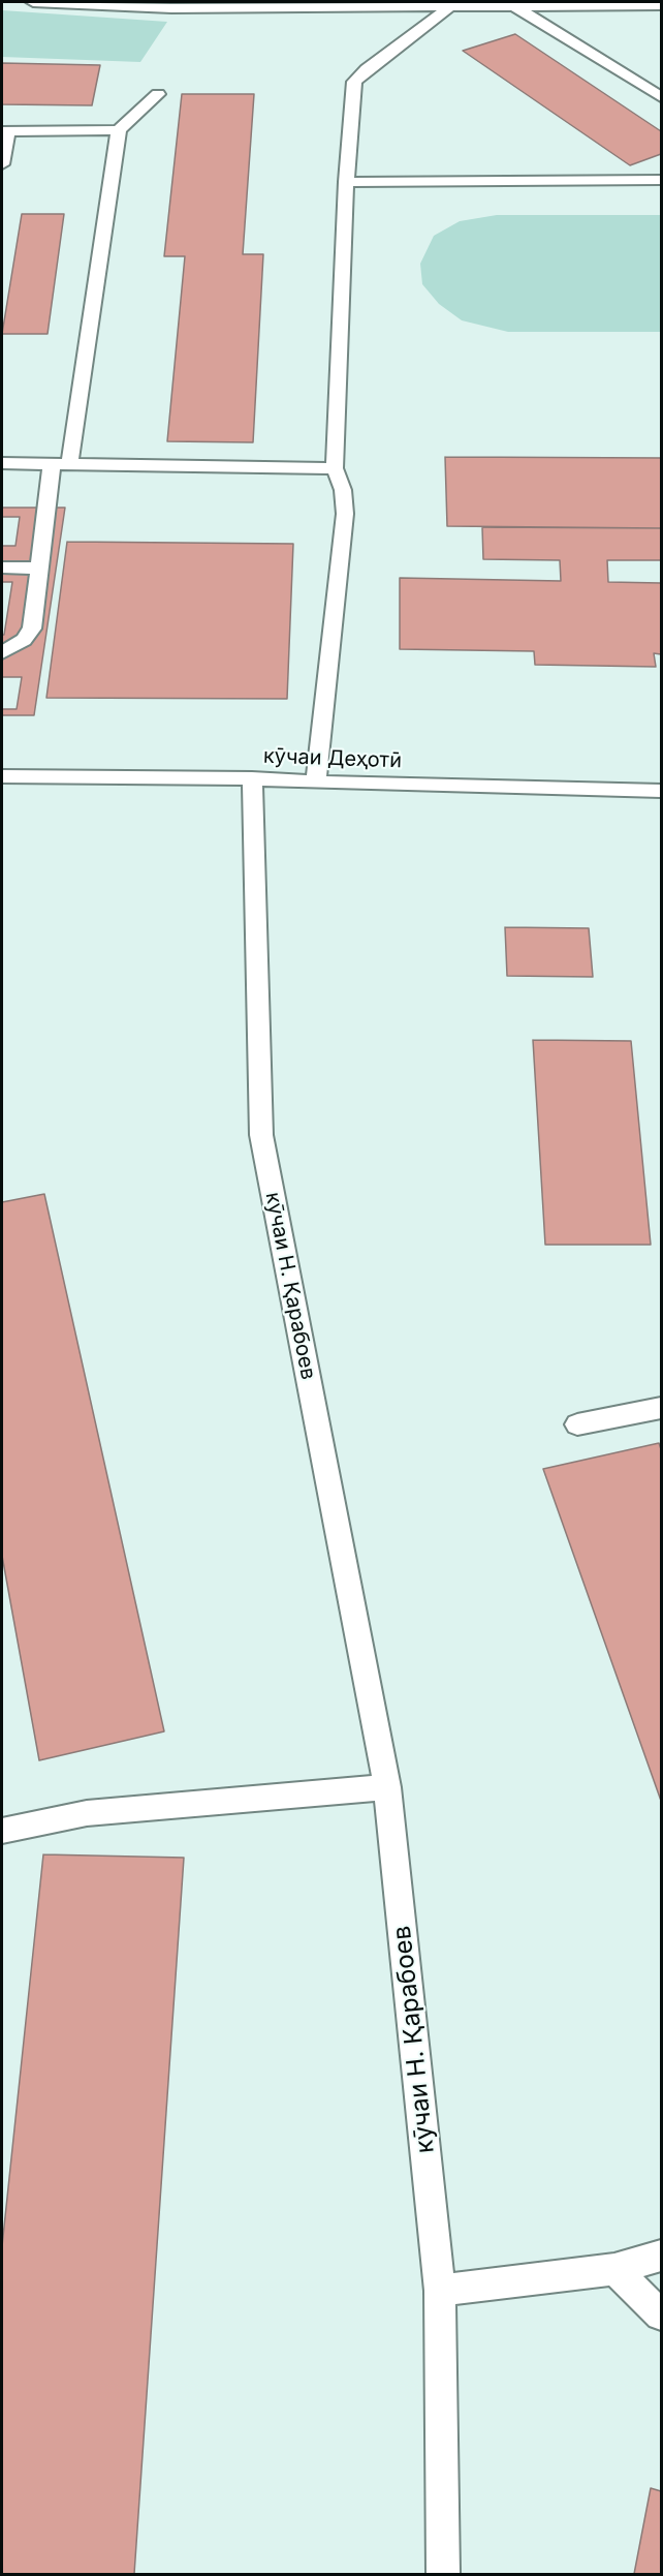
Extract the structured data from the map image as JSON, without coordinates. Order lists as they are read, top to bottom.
{
  "streets": {
    "lane": ["кӯчаи Деҳотӣ", "кӯчаи Н. Қарабоев"]
  },
  "crossings": [
    ["кӯчаи Деҳотӣ", "кӯчаи Н. Қарабоев"]
  ]
}
